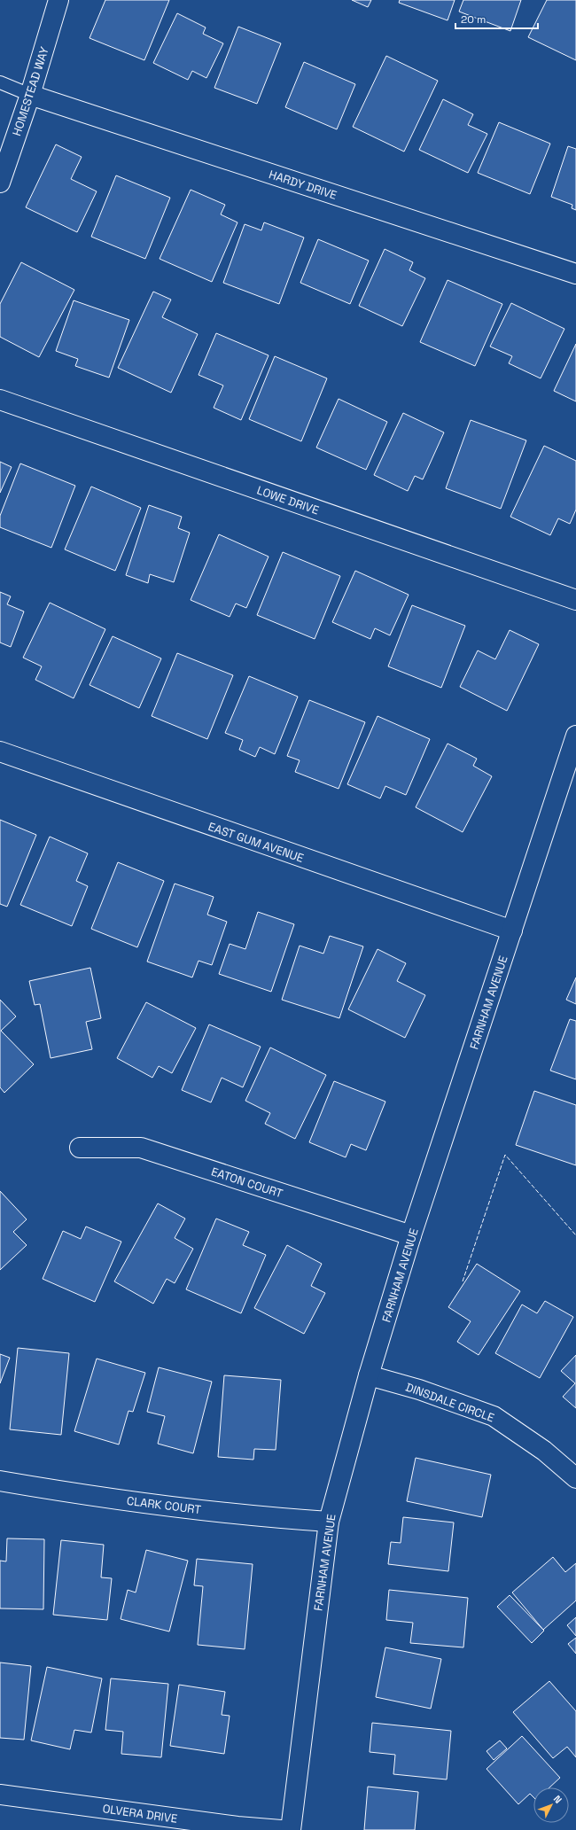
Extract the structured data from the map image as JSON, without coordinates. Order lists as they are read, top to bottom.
{
  "streets": {
    "street": [
      "HOMESTEAD WAY",
      "HARDY DRIVE",
      "LOWE DRIVE",
      "EAST GUM AVENUE",
      "FARNHAM AVENUE",
      "EATON COURT",
      "DINSDALE CIRCLE",
      "CLARK COURT",
      "OLVERA DRIVE"
    ]
  },
  "crossings": [
    ["HOMESTEAD WAY", "HARDY DRIVE"],
    ["EAST GUM AVENUE", "FARNHAM AVENUE"],
    ["FARNHAM AVENUE", "EATON COURT"],
    ["FARNHAM AVENUE", "DINSDALE CIRCLE"],
    ["FARNHAM AVENUE", "CLARK COURT"]
  ],
  "scale_bar": "20 m",
  "north": "top right"
}
